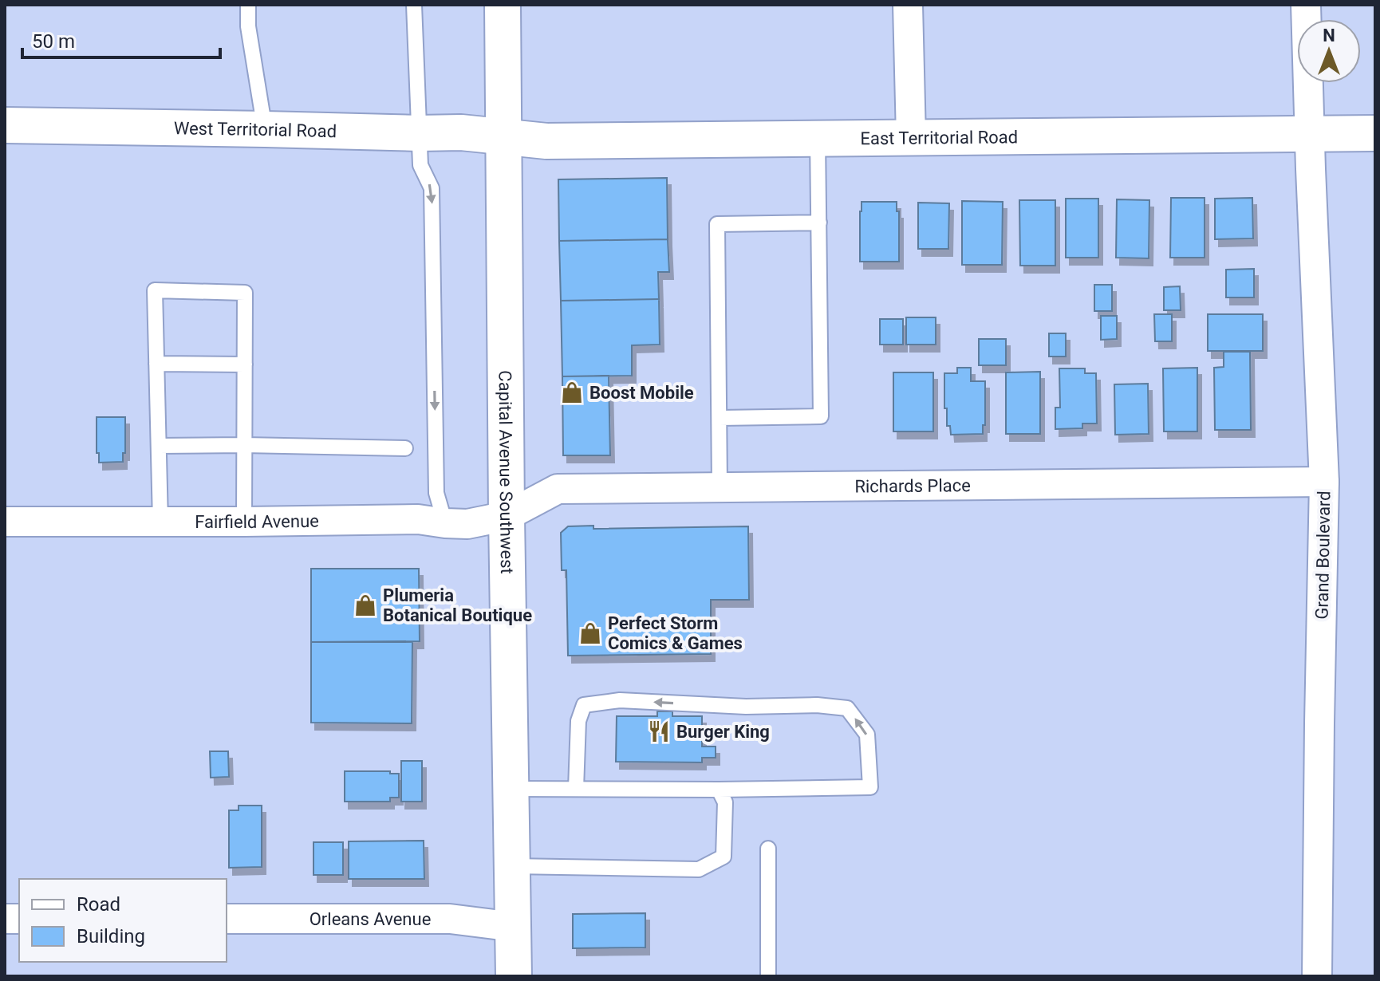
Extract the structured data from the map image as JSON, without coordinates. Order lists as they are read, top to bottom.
{
  "streets": {
    "street": [
      "West Territorial Road",
      "East Territorial Road",
      "Capital Avenue Southwest",
      "Richards Place",
      "Fairfield Avenue",
      "Grand Boulevard",
      "Orleans Avenue"
    ]
  },
  "crossings": [
    ["West Territorial Road", "East Territorial Road"],
    ["West Territorial Road", "Capital Avenue Southwest"],
    ["East Territorial Road", "Capital Avenue Southwest"],
    ["East Territorial Road", "Grand Boulevard"],
    ["Capital Avenue Southwest", "Richards Place"],
    ["Capital Avenue Southwest", "Fairfield Avenue"],
    ["Capital Avenue Southwest", "Orleans Avenue"],
    ["Richards Place", "Fairfield Avenue"],
    ["Richards Place", "Grand Boulevard"]
  ],
  "places": {
    "shop": ["Boost Mobile", "Plumeria Botanical Boutique", "Perfect Storm Comics & Games"],
    "restaurant": ["Burger King"]
  },
  "legend": ["Road", "Building"],
  "scale_bar": "50 m",
  "north": "top"
}
